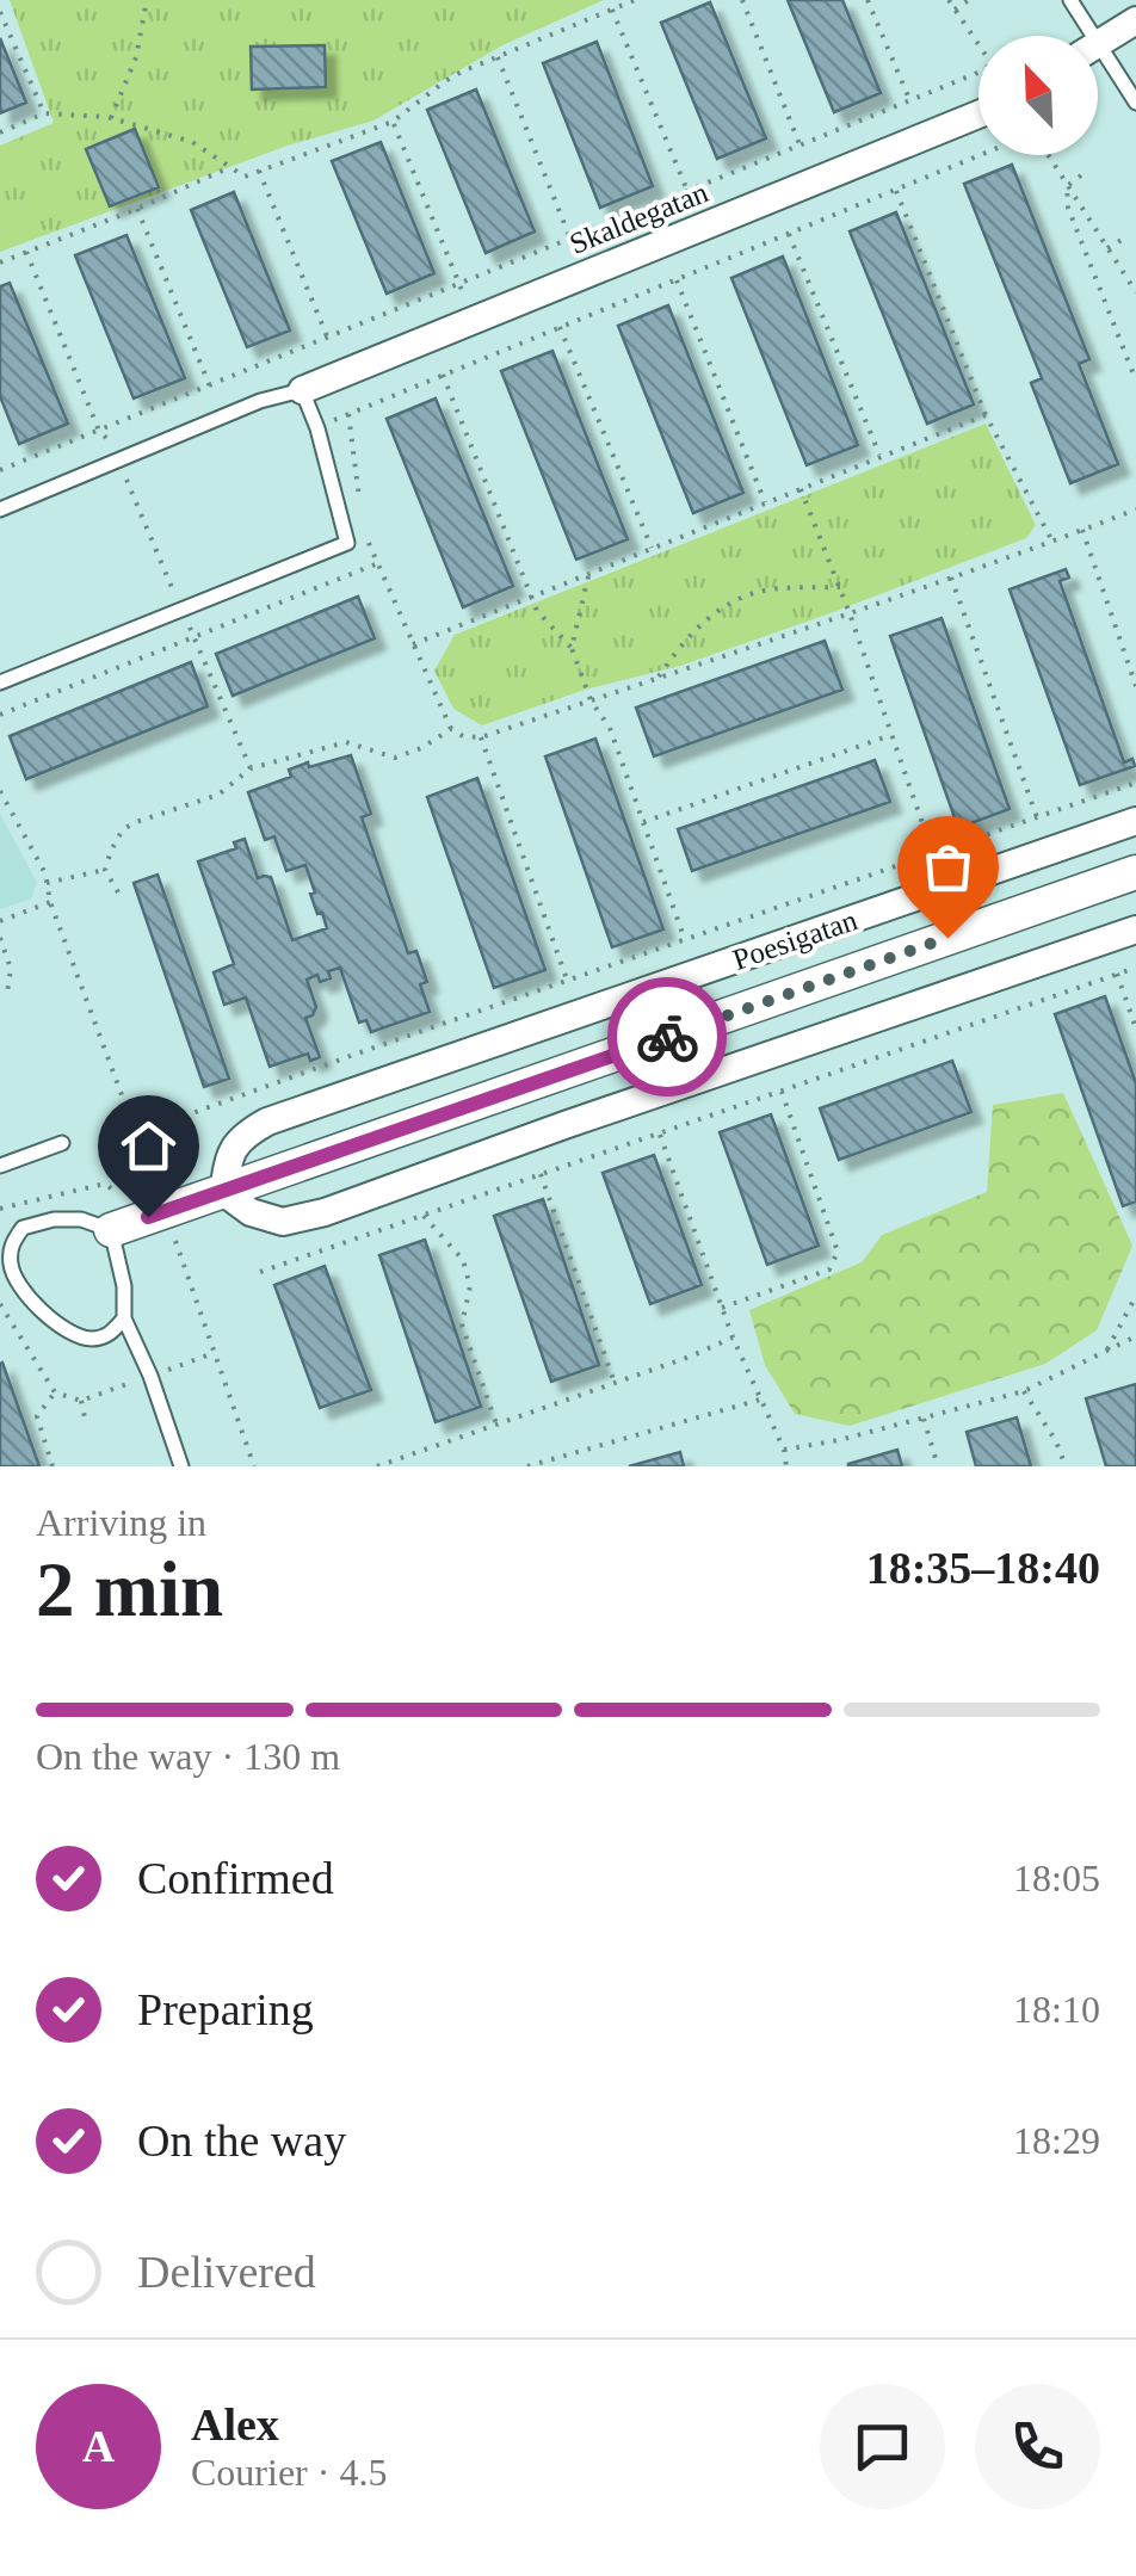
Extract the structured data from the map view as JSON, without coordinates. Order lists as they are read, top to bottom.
{
  "streets": {
    "street": ["Skaldegatan", "Poesigatan"]
  },
  "north": "top left",
  "page": {
    "heading": ["2 min", "Arriving in", "18:35–18:40"],
    "panel": ["Alex", "Courier · 4.5"],
    "bar": "On the way · 130 m",
    "list": [
      ["Confirmed", "18:05"],
      ["Preparing", "18:10"],
      ["On the way", "18:29"],
      "Delivered"
    ],
    "round": "A"
  }
}
